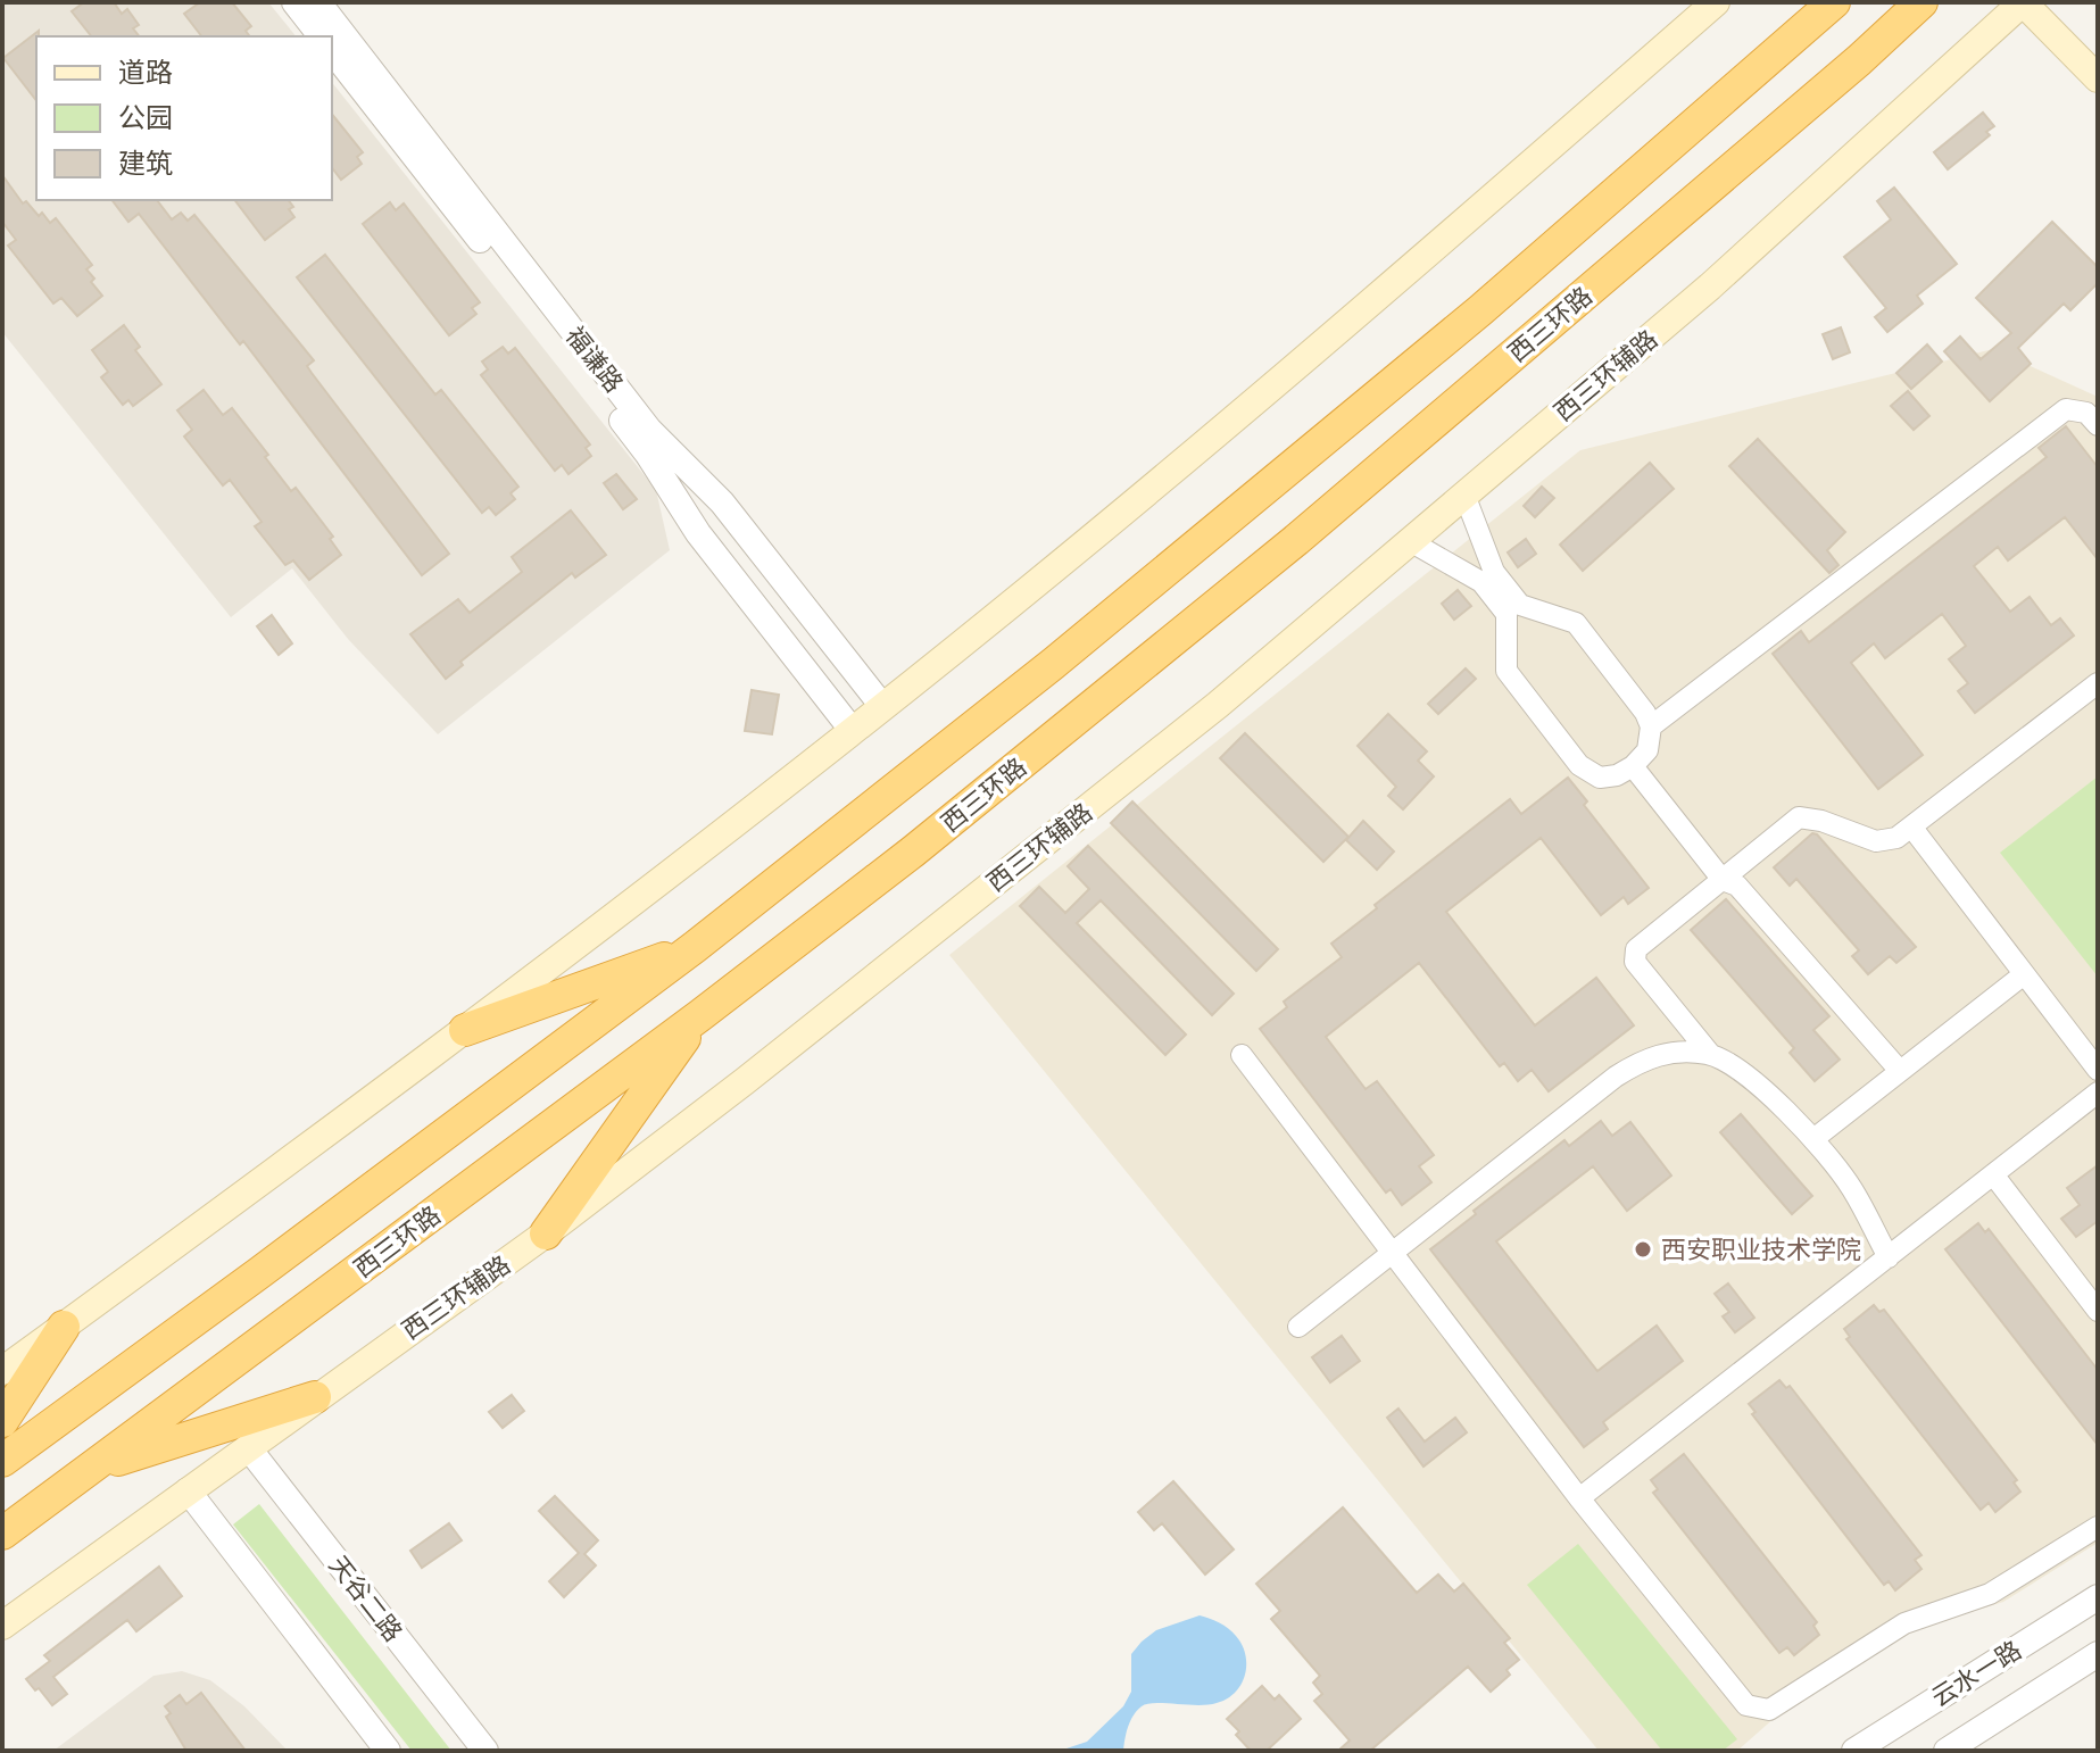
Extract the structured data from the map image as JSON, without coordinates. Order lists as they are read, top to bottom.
{
  "streets": {
    "highway": ["西三环路"],
    "main road": ["西三环辅路"],
    "street": ["福谦路", "天谷二路", "云水一路"]
  },
  "crossings": [
    ["西三环辅路", "天谷二路"]
  ],
  "places": ["西安职业技术学院"],
  "legend": ["道路", "公园", "建筑"]
}
